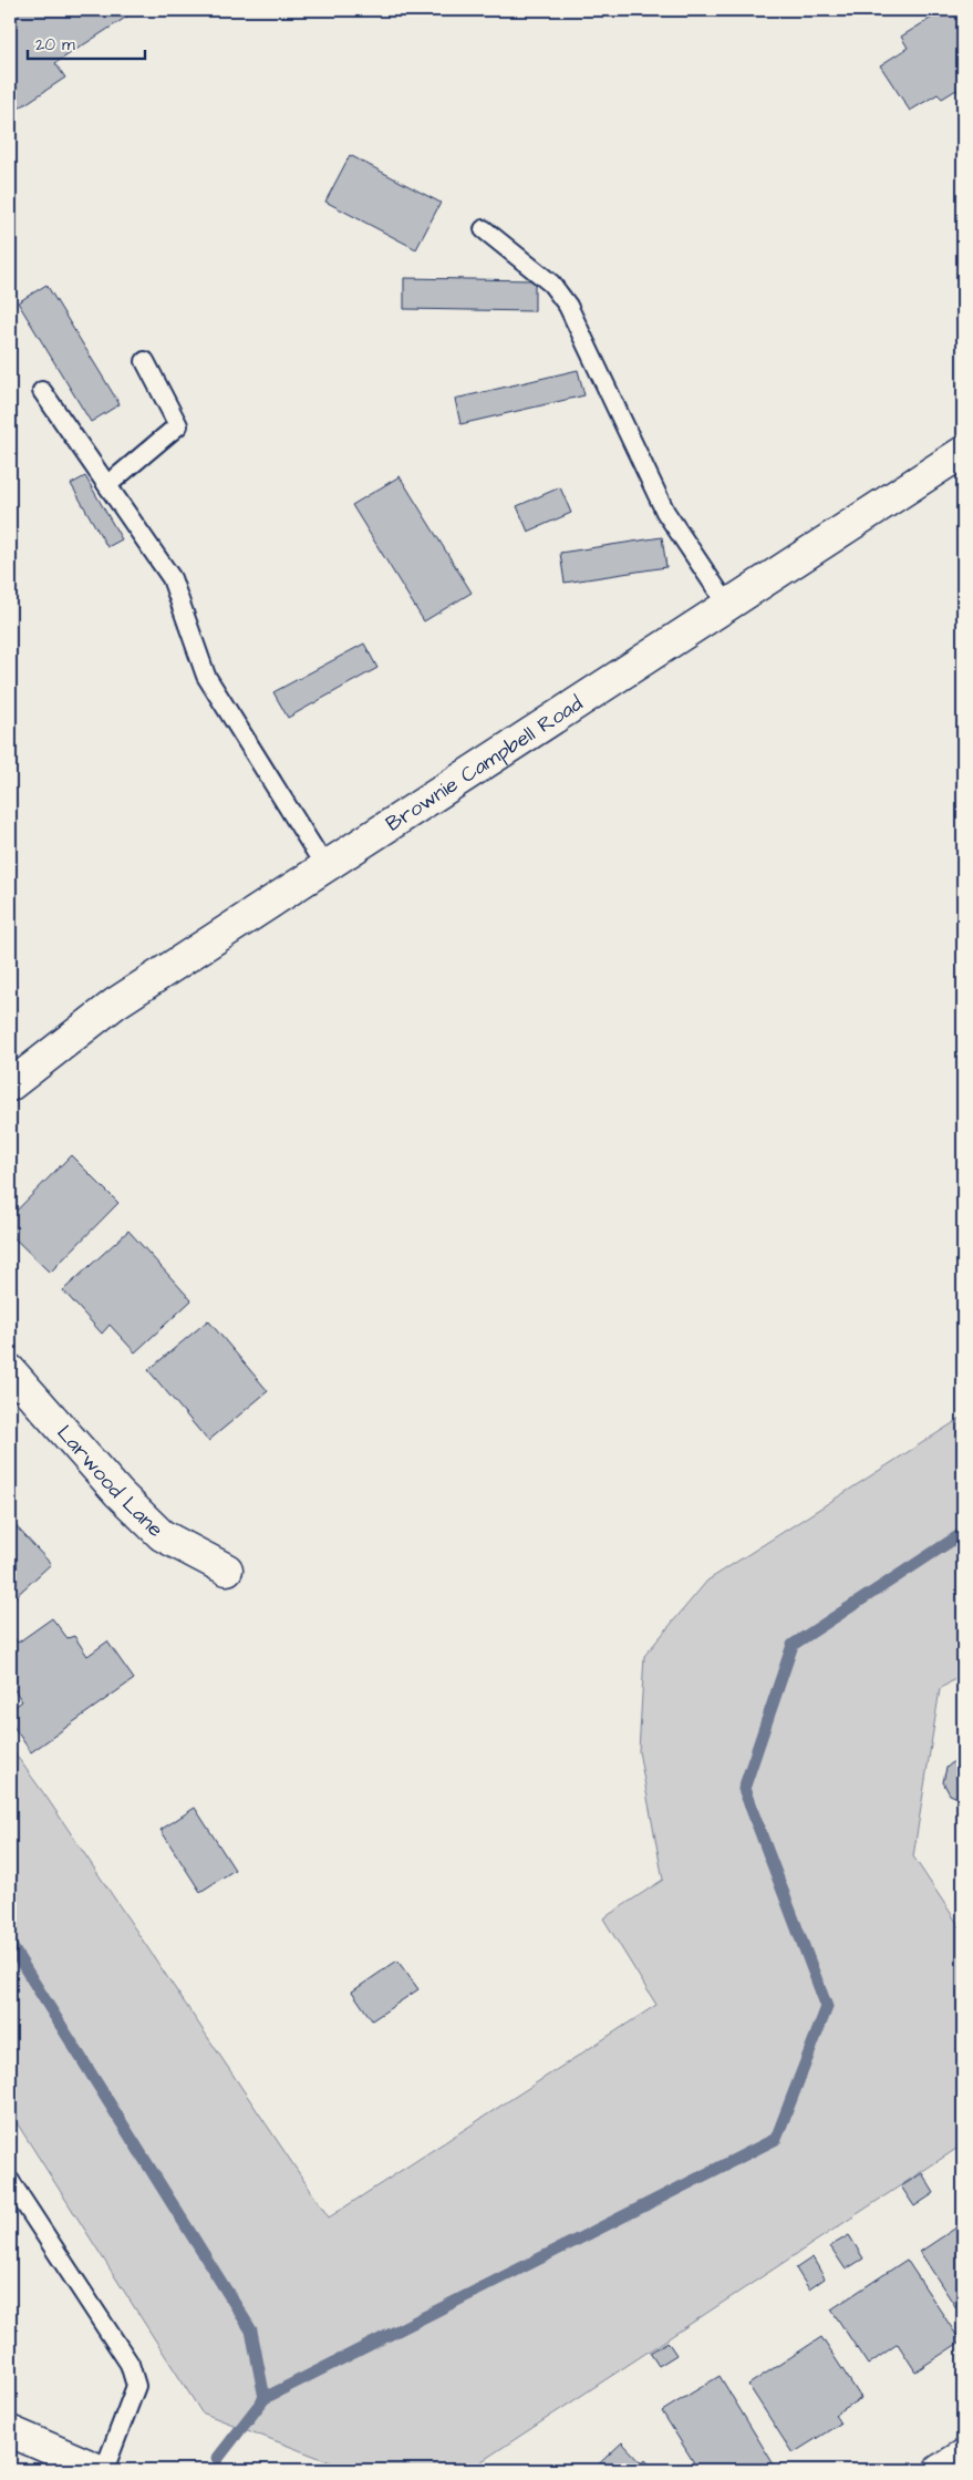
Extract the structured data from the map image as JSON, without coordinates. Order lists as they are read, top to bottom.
{
  "streets": {
    "street": ["Brownie Campbell Road", "Larwood Lane"]
  },
  "scale_bar": "20 m"
}
